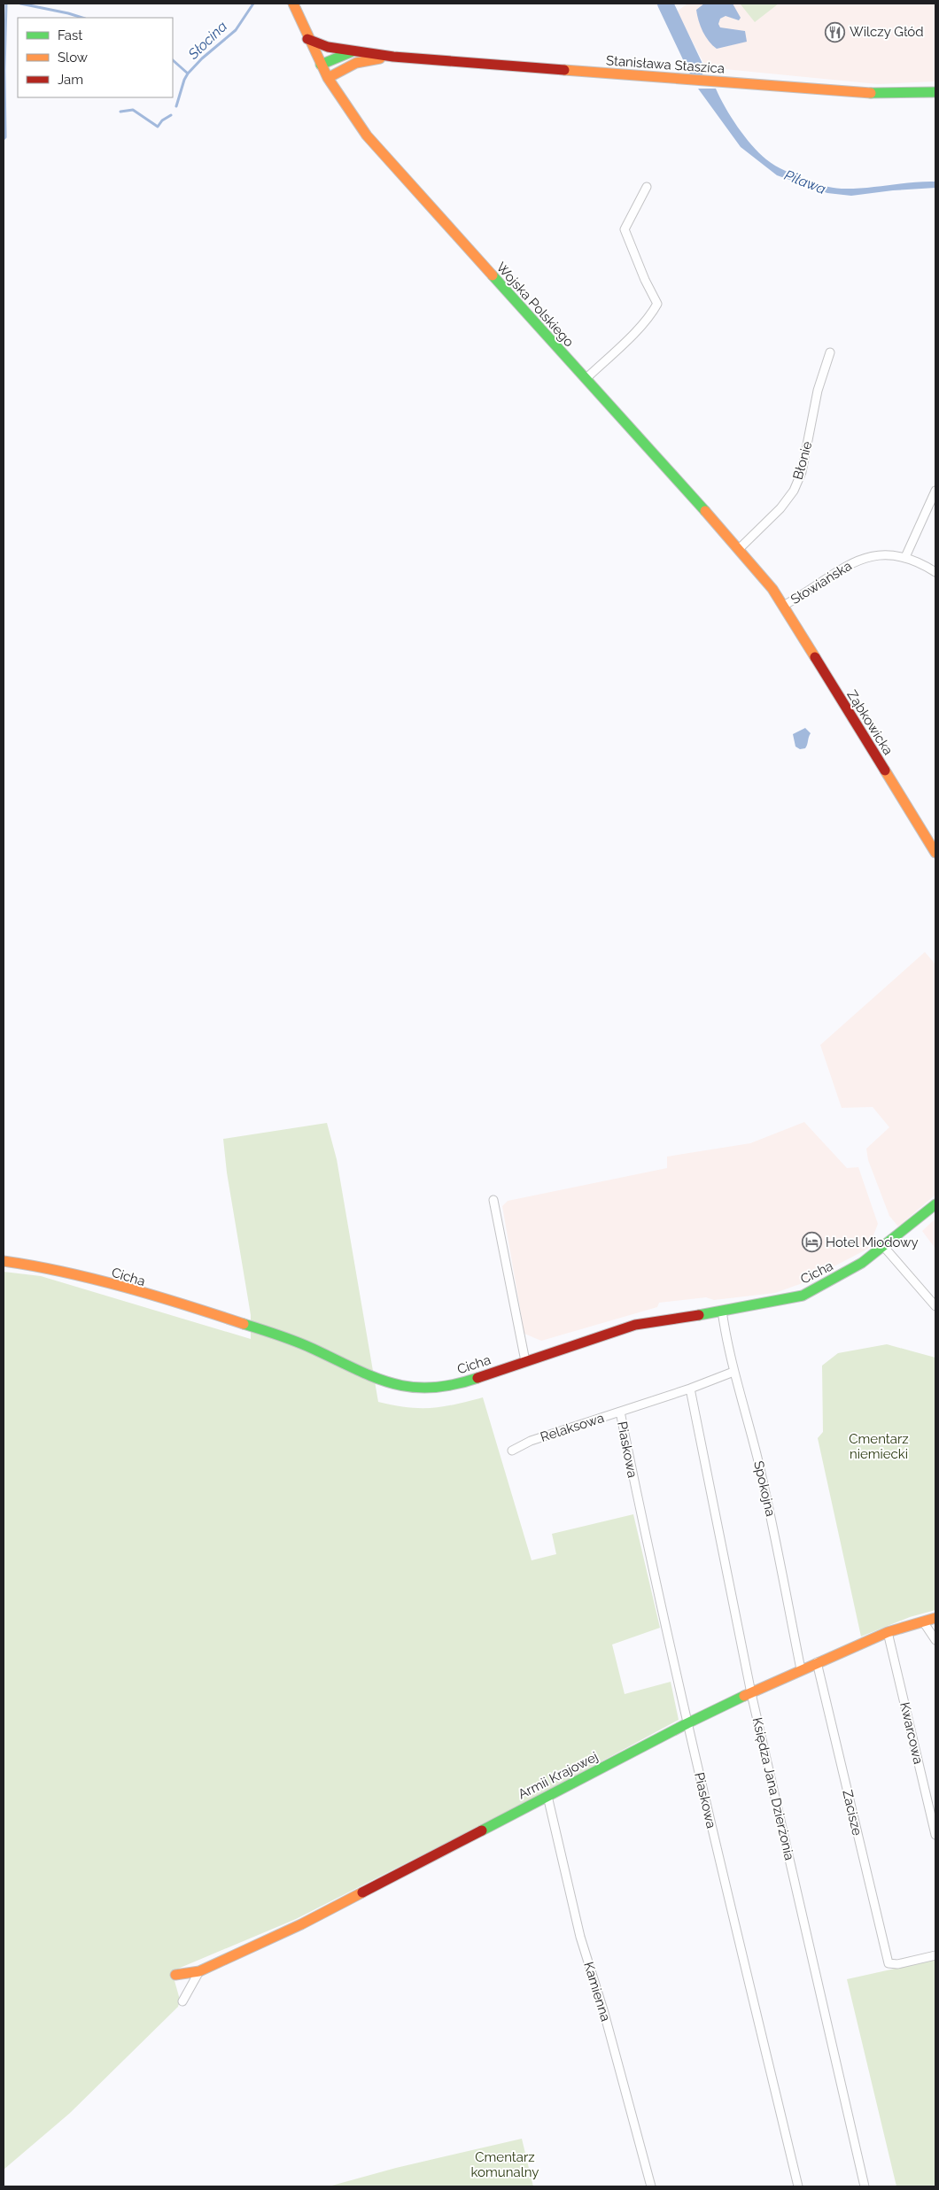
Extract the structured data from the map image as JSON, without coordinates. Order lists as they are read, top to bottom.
{
  "streets": {
    "street": [
      "Stanisława Staszica",
      "Wojska Polskiego",
      "Błonie",
      "Słowiańska",
      "Ząbkowicka",
      "Cicha",
      "Relaksowa",
      "Piaskowa",
      "Spokojna",
      "Kwarcowa",
      "Armii Krajowej",
      "Księdza Jana Dzierżonia",
      "Zacisze",
      "Kamienna"
    ]
  },
  "crossings": [
    ["Wojska Polskiego", "Błonie"],
    ["Wojska Polskiego", "Słowiańska"],
    ["Wojska Polskiego", "Ząbkowicka"],
    ["Słowiańska", "Ząbkowicka"],
    ["Cicha", "Spokojna"],
    ["Relaksowa", "Piaskowa"],
    ["Relaksowa", "Spokojna"],
    ["Relaksowa", "Księdza Jana Dzierżonia"],
    ["Piaskowa", "Armii Krajowej"],
    ["Spokojna", "Armii Krajowej"],
    ["Kwarcowa", "Armii Krajowej"],
    ["Armii Krajowej", "Księdza Jana Dzierżonia"],
    ["Armii Krajowej", "Zacisze"],
    ["Armii Krajowej", "Kamienna"]
  ],
  "water": ["Słocina", "Piława"],
  "parks": ["Cmentarz niemiecki", "Cmentarz komunalny"],
  "places": {
    "restaurant": ["Wilczy Głód"],
    "hotel": ["Hotel Miodowy"]
  },
  "legend": ["Fast", "Slow", "Jam"]
}
